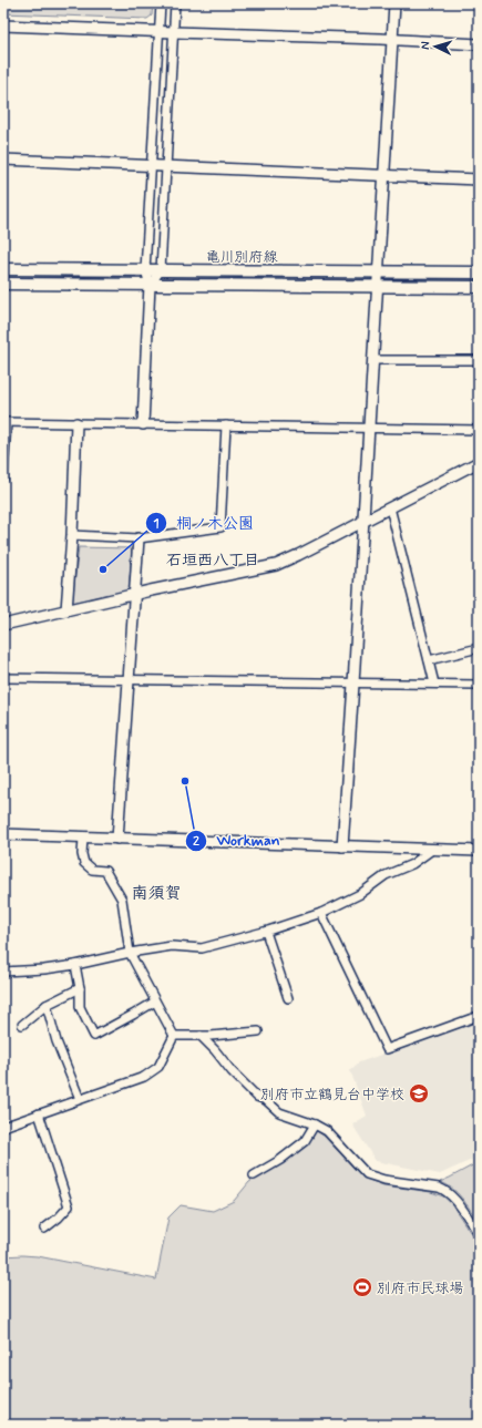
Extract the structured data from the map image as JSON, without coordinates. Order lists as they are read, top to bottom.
{
  "streets": {
    "main road": ["亀川別府線"]
  },
  "districts": ["石垣西八丁目", "南須賀"],
  "places": {
    "other": ["桐ノ木公園", "Workman"],
    "school or university": ["別府市立鶴見台中学校"],
    "sports": ["別府市民球場"]
  },
  "north": "left"
}
